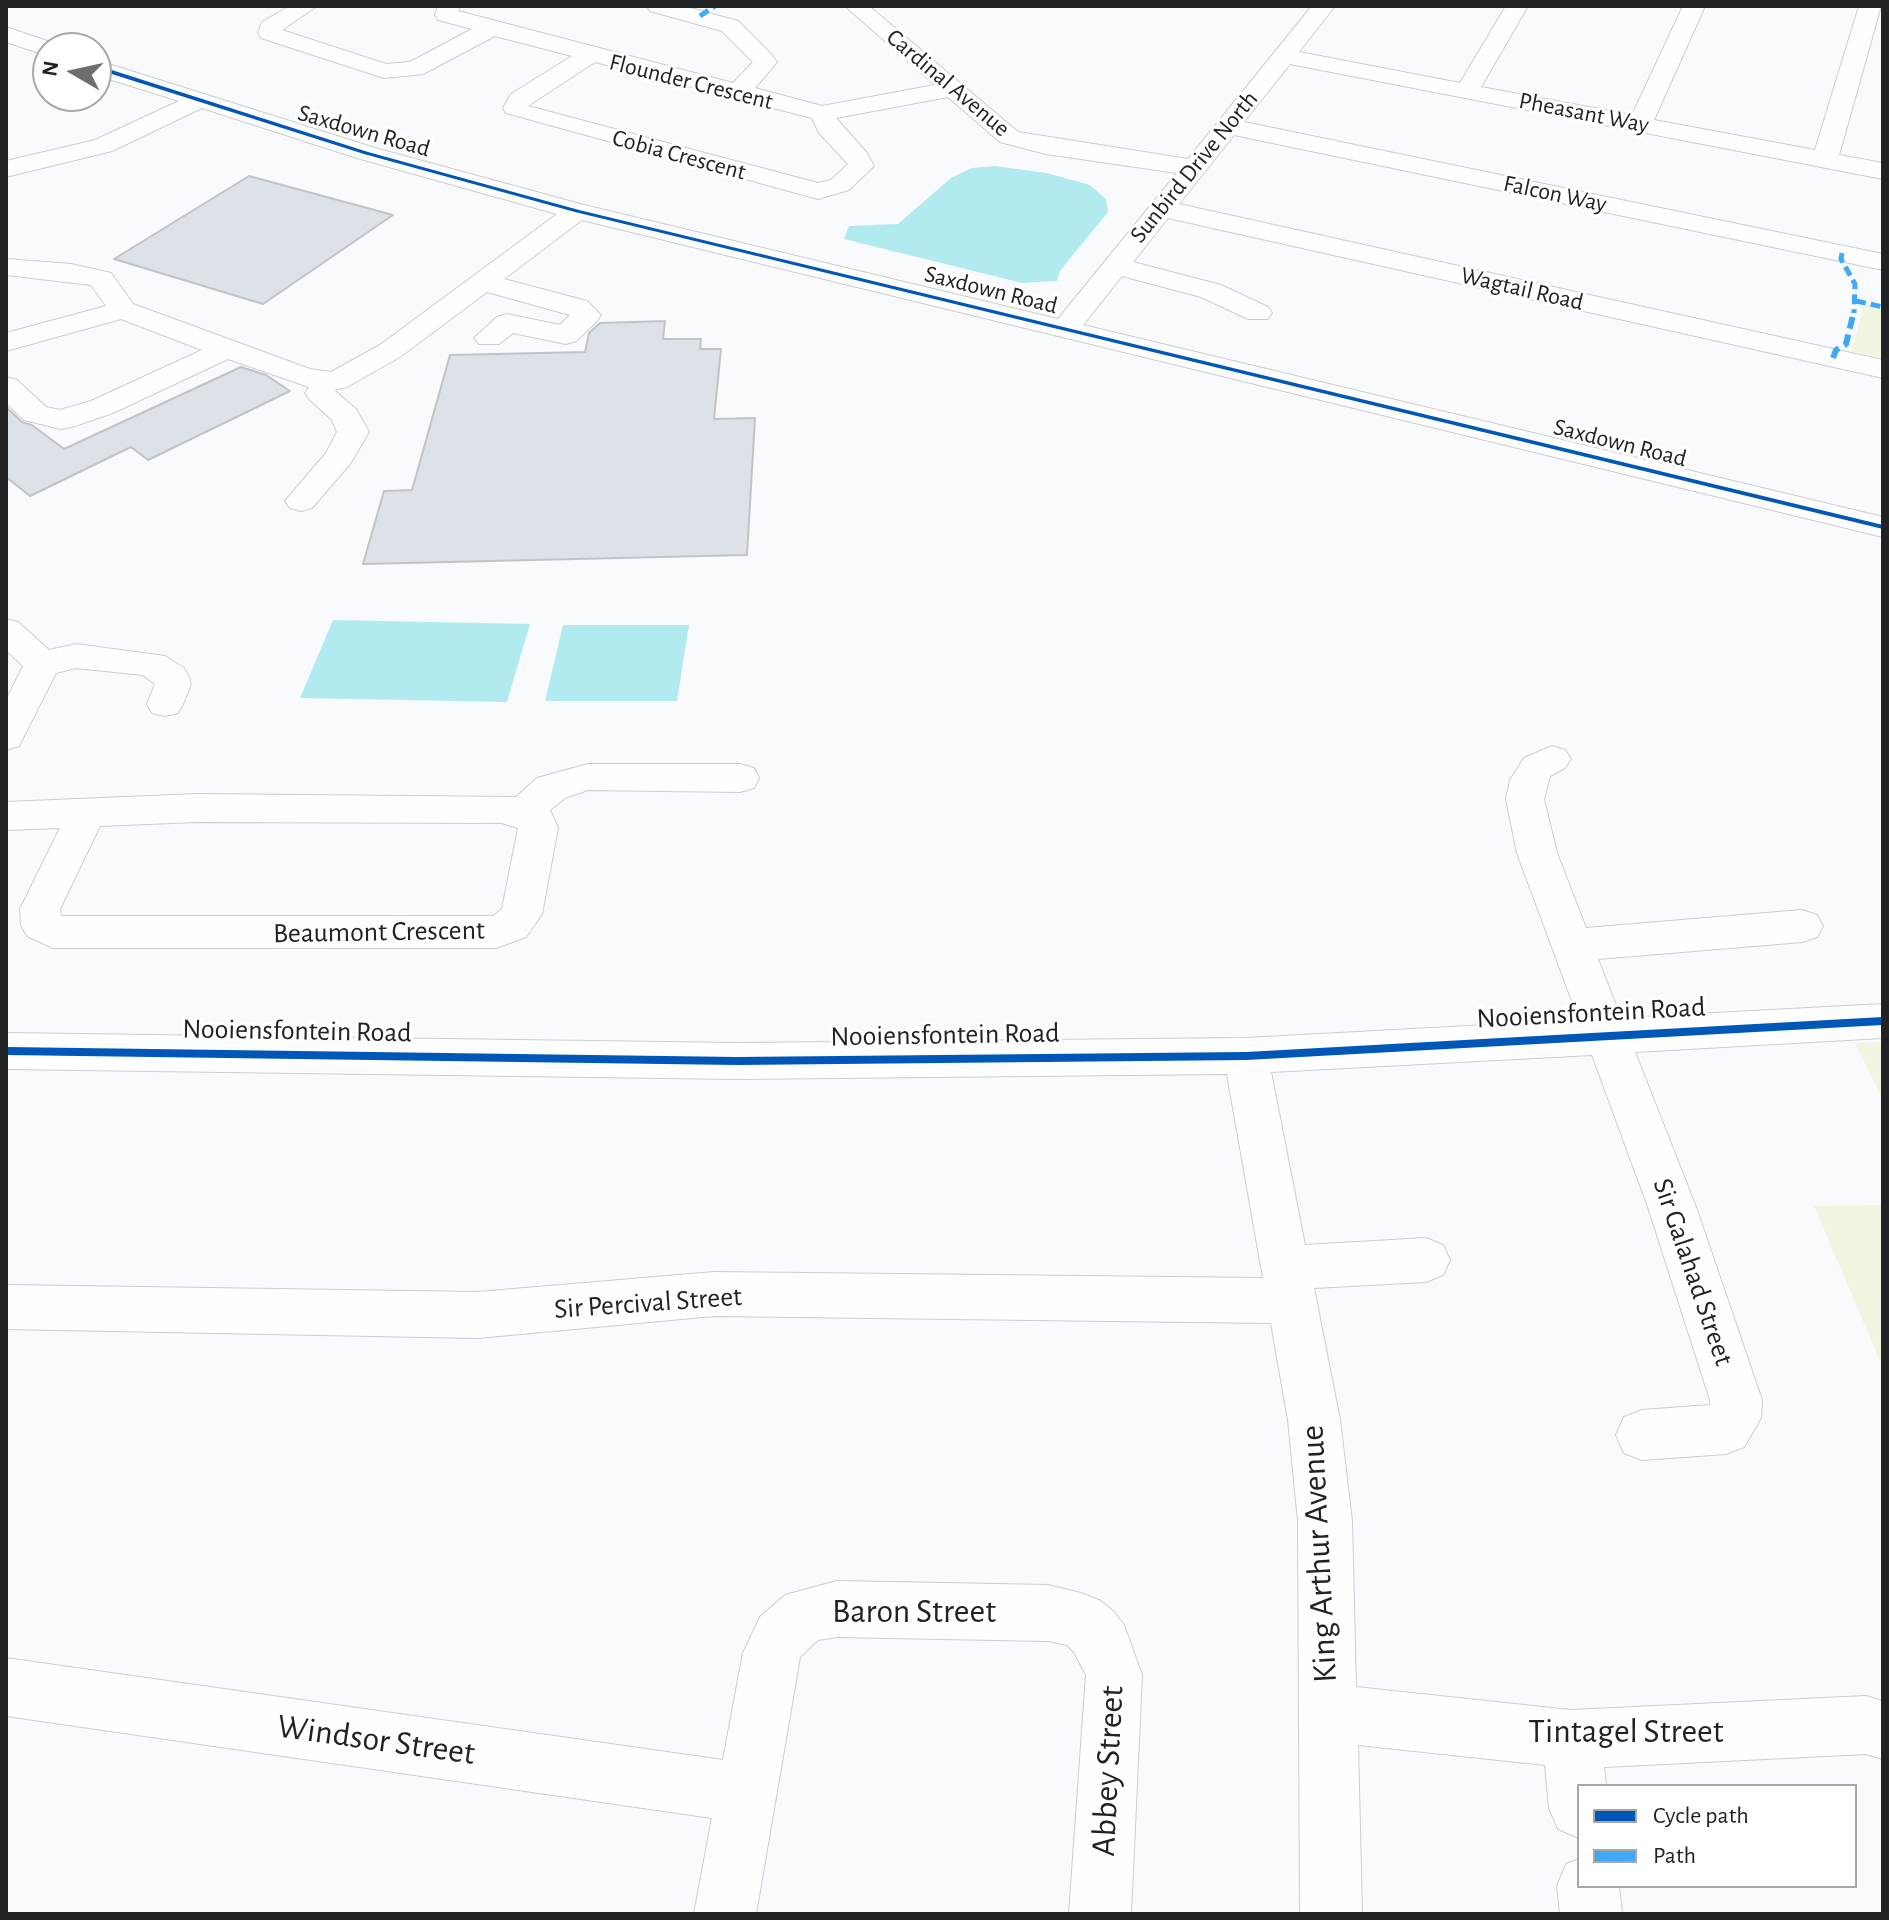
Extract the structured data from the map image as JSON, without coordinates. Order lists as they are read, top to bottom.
{
  "streets": {
    "street": [
      "Flounder Crescent",
      "Cardinal Avenue",
      "Pheasant Way",
      "Saxdown Road",
      "Cobia Crescent",
      "Sunbird Drive North",
      "Falcon Way",
      "Wagtail Road",
      "Beaumont Crescent",
      "Nooiensfontein Road",
      "Sir Galahad Street",
      "Sir Percival Street",
      "King Arthur Avenue",
      "Baron Street",
      "Tintagel Street",
      "Windsor Street",
      "Abbey Street"
    ]
  },
  "crossings": [
    ["Flounder Crescent", "Cardinal Avenue"],
    ["Flounder Crescent", "Cobia Crescent"],
    ["Cardinal Avenue", "Sunbird Drive North"],
    ["Pheasant Way", "Sunbird Drive North"],
    ["Saxdown Road", "Sunbird Drive North"],
    ["Sunbird Drive North", "Falcon Way"],
    ["Sunbird Drive North", "Wagtail Road"],
    ["Nooiensfontein Road", "Sir Galahad Street"],
    ["Nooiensfontein Road", "King Arthur Avenue"],
    ["Sir Percival Street", "King Arthur Avenue"],
    ["King Arthur Avenue", "Tintagel Street"],
    ["Baron Street", "Windsor Street"],
    ["Baron Street", "Abbey Street"]
  ],
  "legend": ["Cycle path", "Path"],
  "north": "left"
}
